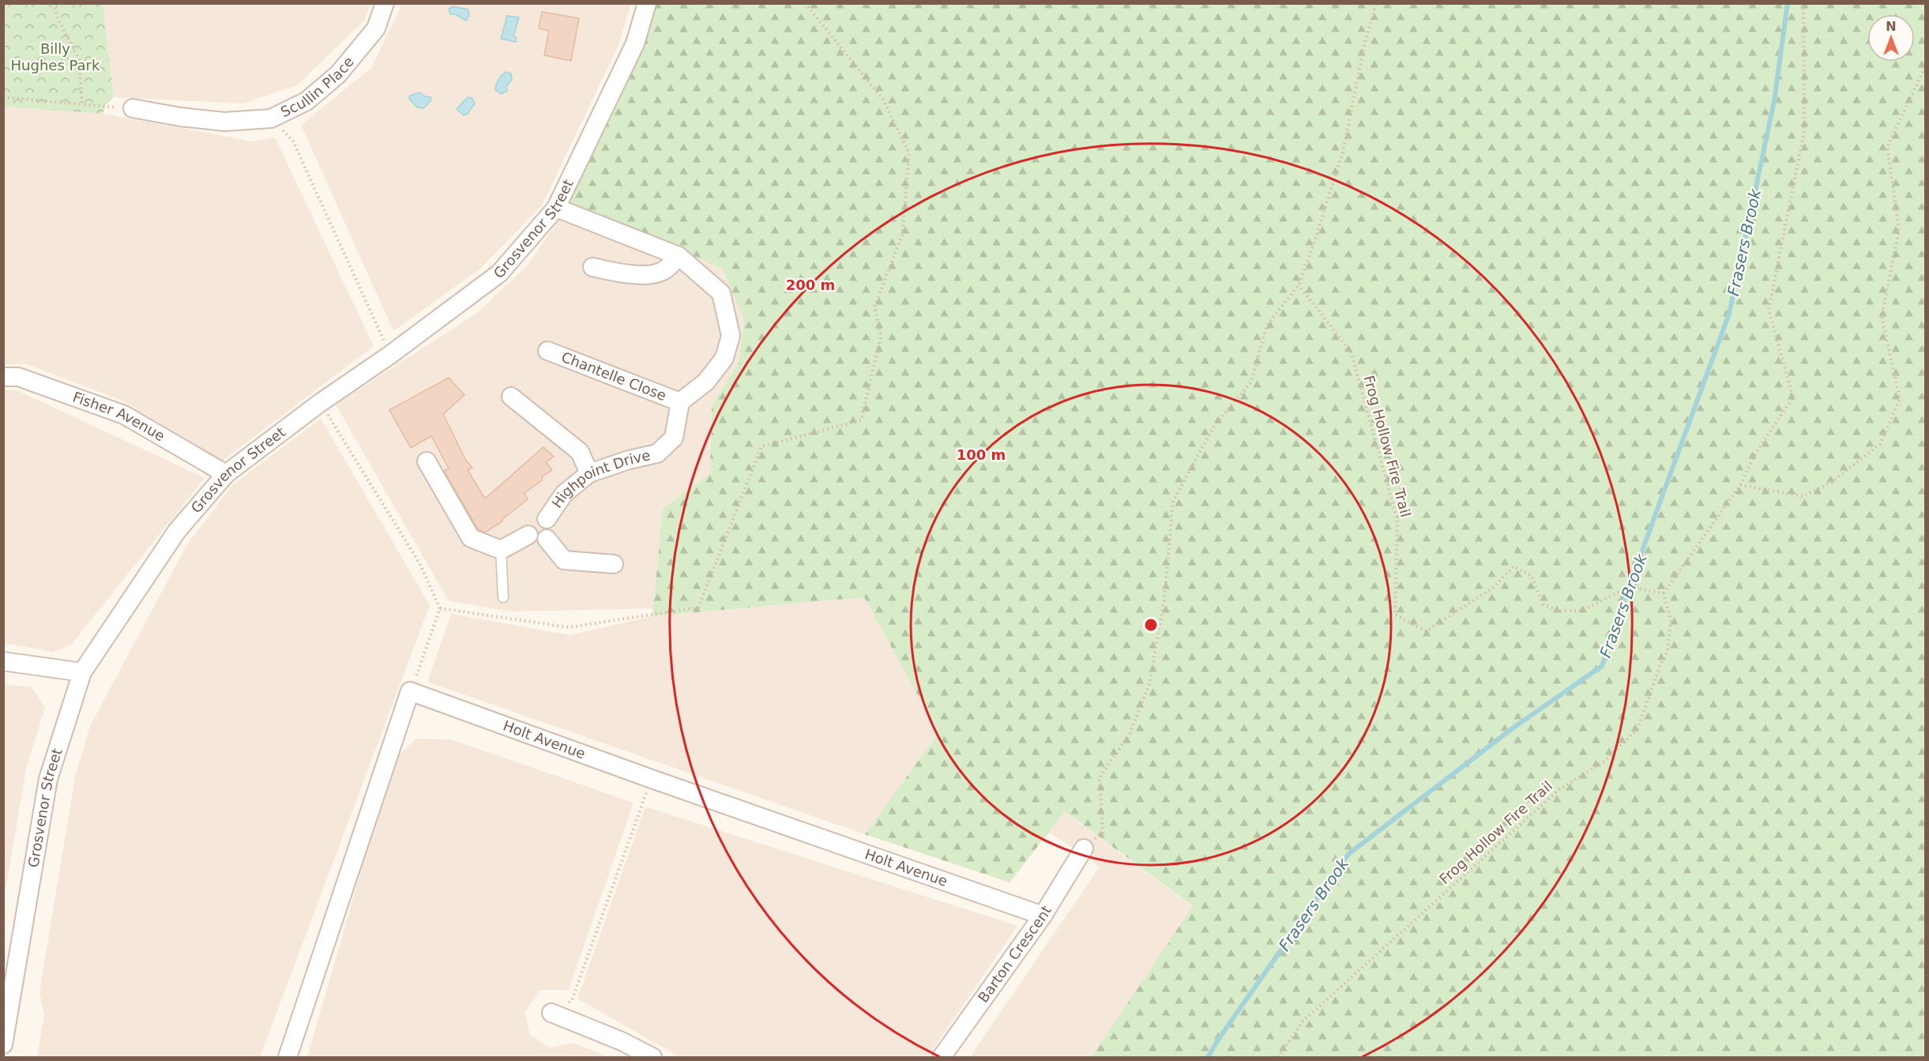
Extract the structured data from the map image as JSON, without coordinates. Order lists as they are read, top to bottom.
{
  "streets": {
    "street": [
      "Scullin Place",
      "Grosvenor Street",
      "Chantelle Close",
      "Fisher Avenue",
      "Highpoint Drive",
      "Holt Avenue",
      "Barton Crescent"
    ],
    "path": ["Frog Hollow Fire Trail"]
  },
  "crossings": [
    ["Grosvenor Street", "Fisher Avenue"],
    ["Chantelle Close", "Highpoint Drive"],
    ["Holt Avenue", "Barton Crescent"]
  ],
  "water": ["Frasers Brook"],
  "parks": ["Billy Hughes Park"],
  "north": "top",
  "rings": ["200 m", "100 m"]
}
